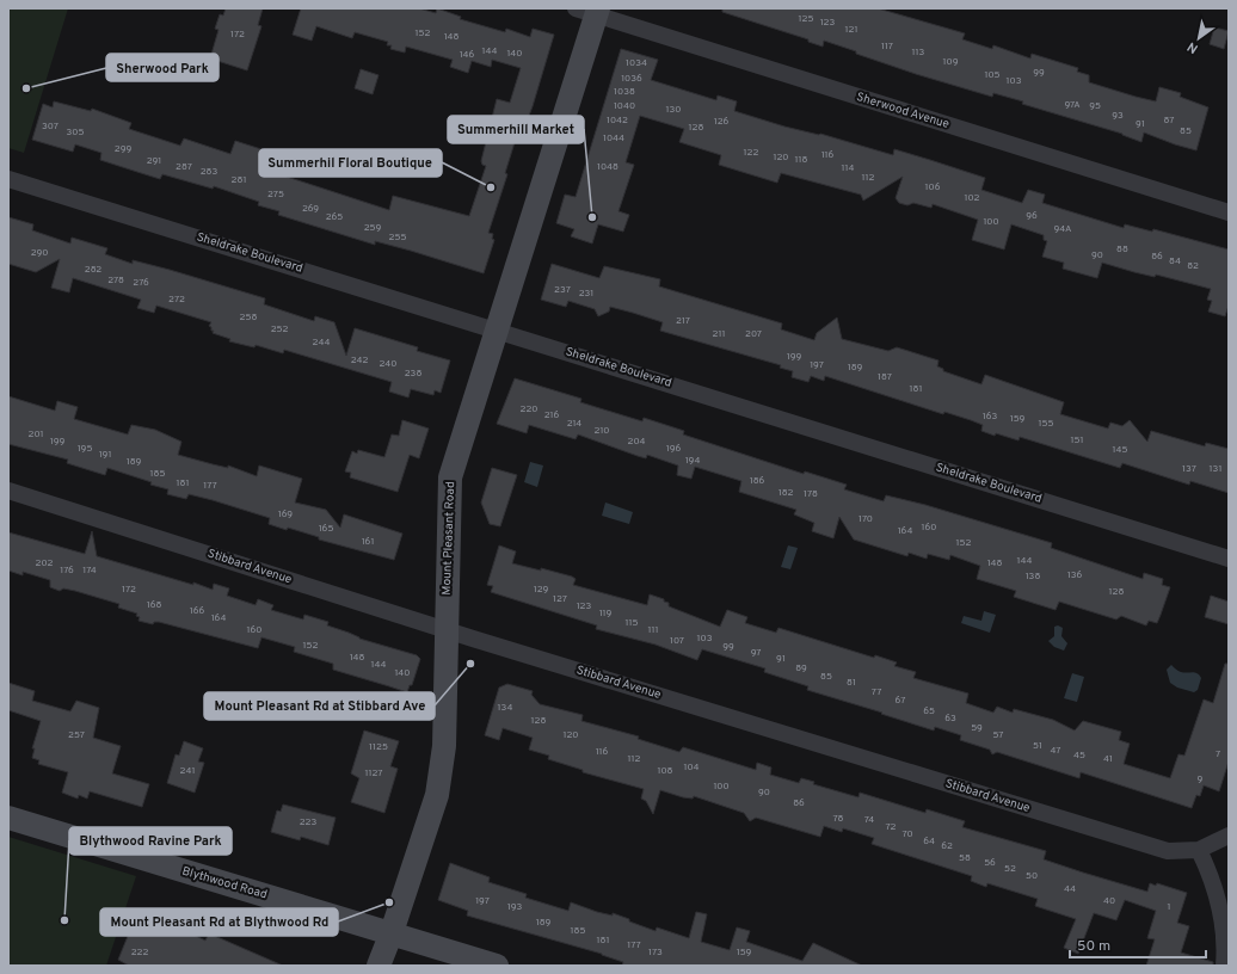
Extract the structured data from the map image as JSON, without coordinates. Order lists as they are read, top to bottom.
{
  "streets": {
    "main road": ["Mount Pleasant Road", "Blythwood Road"],
    "street": ["Sherwood Avenue", "Sheldrake Boulevard", "Stibbard Avenue"]
  },
  "crossings": [
    ["Sherwood Avenue", "Mount Pleasant Road"],
    ["Sheldrake Boulevard", "Mount Pleasant Road"],
    ["Mount Pleasant Road", "Stibbard Avenue"],
    ["Mount Pleasant Road", "Blythwood Road"]
  ],
  "places": [
    "Sherwood Park",
    "Summerhil Floral Boutique",
    "Summerhill Market",
    "Mount Pleasant Rd at Stibbard Ave",
    "Mount Pleasant Rd at Blythwood Rd",
    "Blythwood Ravine Park"
  ],
  "house_numbers": [
    "125",
    "123",
    "121",
    "152",
    "172",
    "148",
    "117",
    "144",
    "113",
    "140",
    "146",
    "109",
    "1034",
    "99",
    "105",
    "1036",
    "103",
    "1038",
    "97A",
    "1040",
    "95",
    "130",
    "93",
    "1042",
    "87",
    "126",
    "91",
    "307",
    "128",
    "85",
    "305",
    "1044",
    "299",
    "122",
    "116",
    "120",
    "118",
    "291",
    "287",
    "1048",
    "114",
    "283",
    "112",
    "281",
    "106",
    "275",
    "102",
    "269",
    "96",
    "265",
    "100",
    "259",
    "94A",
    "255",
    "88",
    "290",
    "90",
    "86",
    "84",
    "82",
    "282",
    "278",
    "276",
    "237",
    "231",
    "272",
    "258",
    "217",
    "252",
    "211",
    "207",
    "244",
    "199",
    "242",
    "240",
    "197",
    "189",
    "238",
    "187",
    "181",
    "220",
    "216",
    "163",
    "159",
    "214",
    "155",
    "210",
    "201",
    "151",
    "199",
    "204",
    "195",
    "196",
    "145",
    "191",
    "194",
    "189",
    "137",
    "131",
    "185",
    "186",
    "181",
    "177",
    "182",
    "178",
    "169",
    "170",
    "160",
    "165",
    "164",
    "161",
    "152",
    "144",
    "202",
    "148",
    "176",
    "174",
    "136",
    "138",
    "172",
    "129",
    "128",
    "127",
    "168",
    "123",
    "166",
    "119",
    "164",
    "115",
    "160",
    "111",
    "103",
    "107",
    "152",
    "99",
    "97",
    "148",
    "91",
    "144",
    "89",
    "140",
    "85",
    "81",
    "77",
    "67",
    "134",
    "65",
    "63",
    "128",
    "59",
    "257",
    "120",
    "57",
    "51",
    "1125",
    "47",
    "116",
    "7",
    "45",
    "112",
    "41",
    "104",
    "241",
    "108",
    "1127",
    "9",
    "100",
    "90",
    "86",
    "78",
    "74",
    "223",
    "72",
    "70",
    "64",
    "62",
    "58",
    "56",
    "52",
    "50",
    "44",
    "197",
    "40",
    "193",
    "1",
    "189",
    "185",
    "181",
    "177",
    "222",
    "173",
    "159"
  ],
  "scale_bar": "50 m",
  "north": "bottom left"
}
